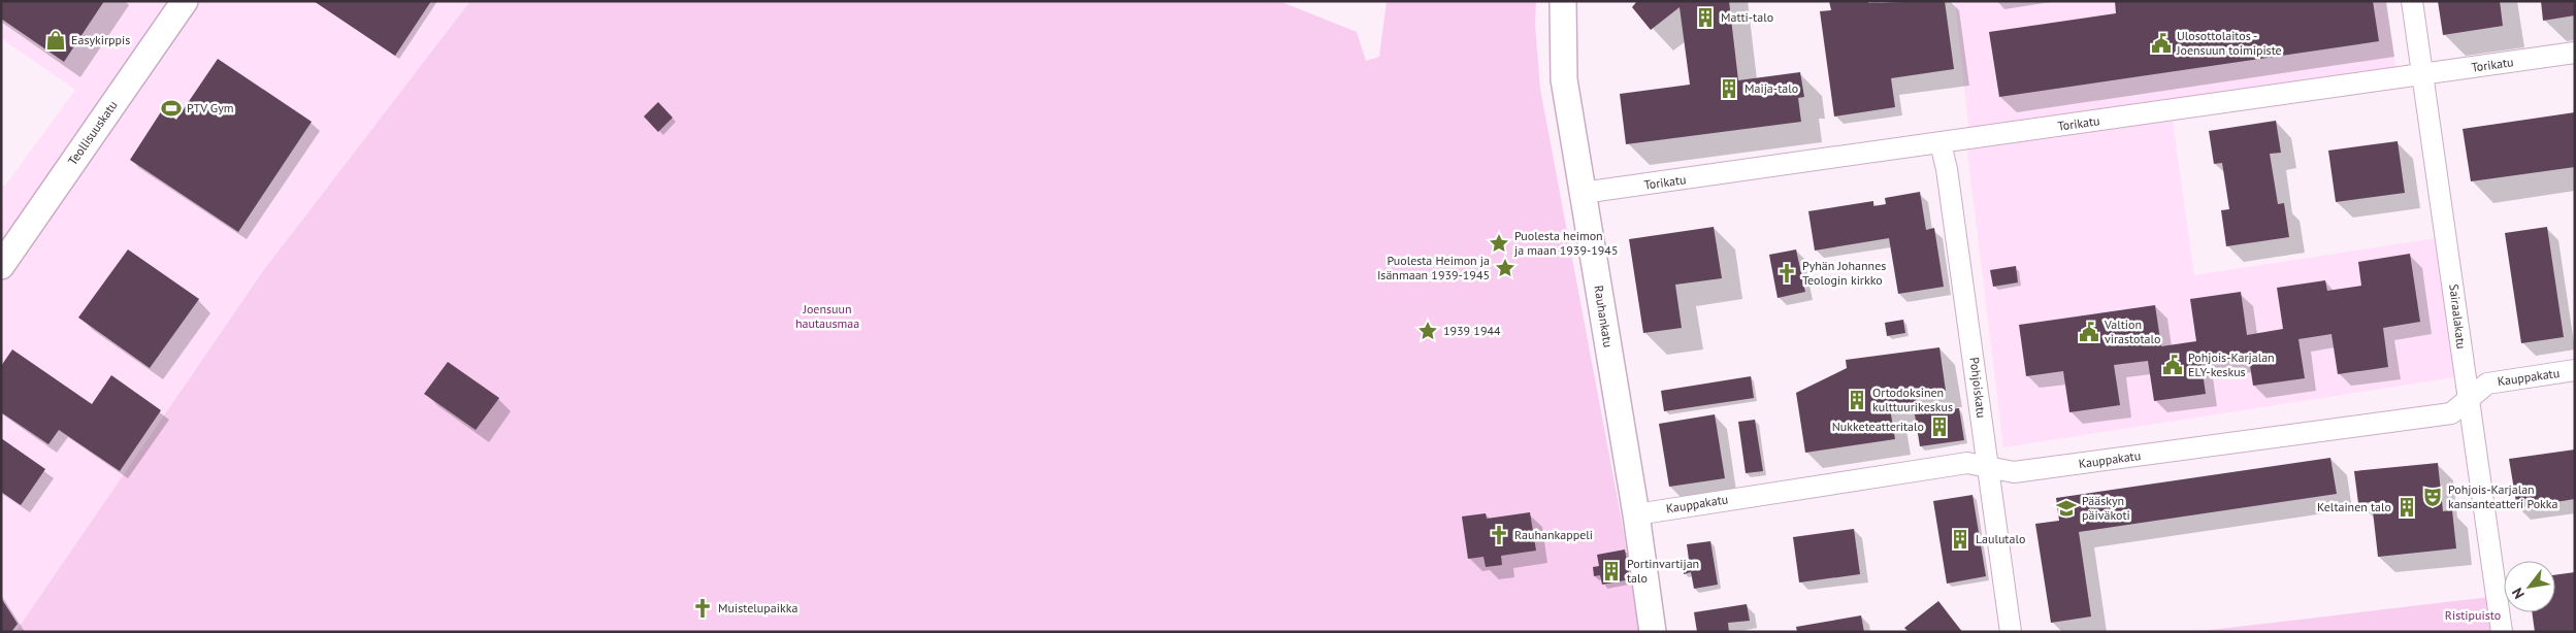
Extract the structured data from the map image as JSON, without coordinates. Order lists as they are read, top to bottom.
{
  "streets": {
    "street": [
      "Torikatu",
      "Teollisuuskatu",
      "Rauhankatu",
      "Sairaalakatu",
      "Kauppakatu",
      "Pohjoiskatu"
    ]
  },
  "crossings": [
    ["Torikatu", "Rauhankatu"],
    ["Torikatu", "Sairaalakatu"],
    ["Torikatu", "Pohjoiskatu"],
    ["Rauhankatu", "Kauppakatu"],
    ["Sairaalakatu", "Kauppakatu"],
    ["Kauppakatu", "Pohjoiskatu"]
  ],
  "parks": ["Joensuun hautausmaa", "Ristipuisto"],
  "places": {
    "building": [
      "Matti-talo",
      "Maija-talo",
      "Ortodoksinen kulttuurikeskus",
      "Nukketeatteritalo",
      "Keltainen talo",
      "Laulutalo",
      "Portinvartijan talo"
    ],
    "shop": ["Easykirppis"],
    "public building": ["Ulosottolaitos - Joensuun toimipiste", "Valtion virastotalo", "Pohjois-Karjalan ELY-keskus"],
    "sports": ["PTV Gym"],
    "place": ["Puolesta heimon ja maan 1939-1945", "Puolesta Heimon ja Isänmaan 1939-1945", "1939 1944"],
    "church": ["Pyhän Johannes Teologin kirkko", "Rauhankappeli", "Muistelupaikka"],
    "theatre": ["Pohjois-Karjalan kansanteatteri Pokka"],
    "school or university": ["Pääskyn päiväkoti"]
  },
  "north": "bottom left"
}
